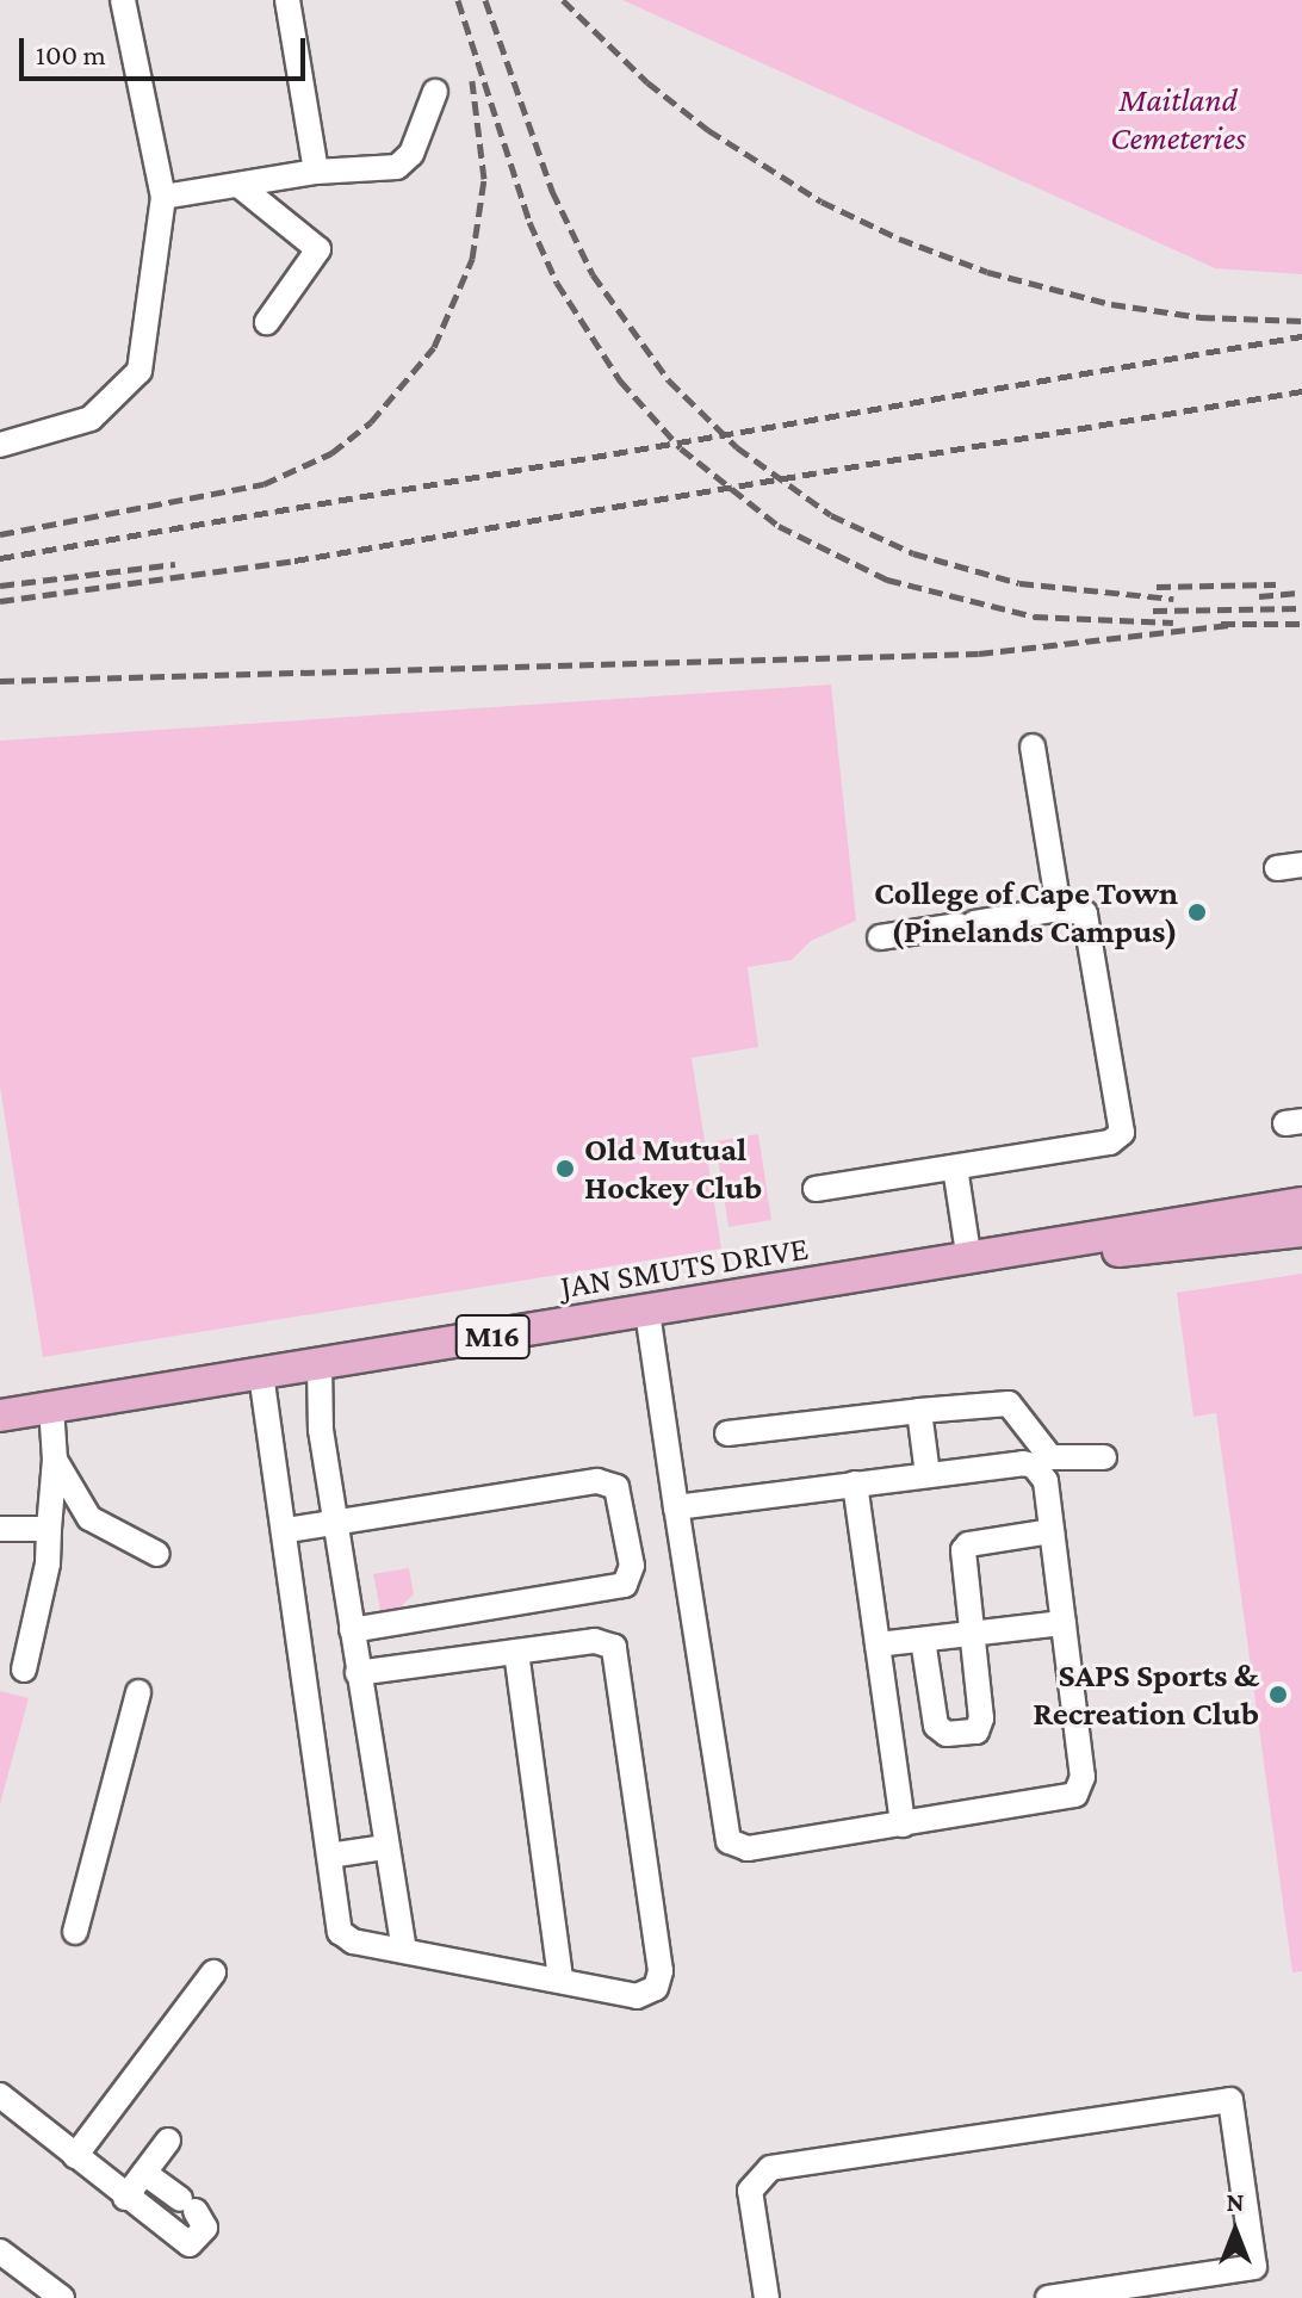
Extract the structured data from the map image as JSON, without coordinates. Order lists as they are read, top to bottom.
{
  "streets": {
    "main road": ["JAN SMUTS DRIVE", "M16"]
  },
  "parks": ["Maitland Cemeteries"],
  "places": ["College of Cape Town (Pinelands Campus)", "Old Mutual Hockey Club", "SAPS Sports & Recreation Club"],
  "scale_bar": "100 m",
  "north": "top"
}
